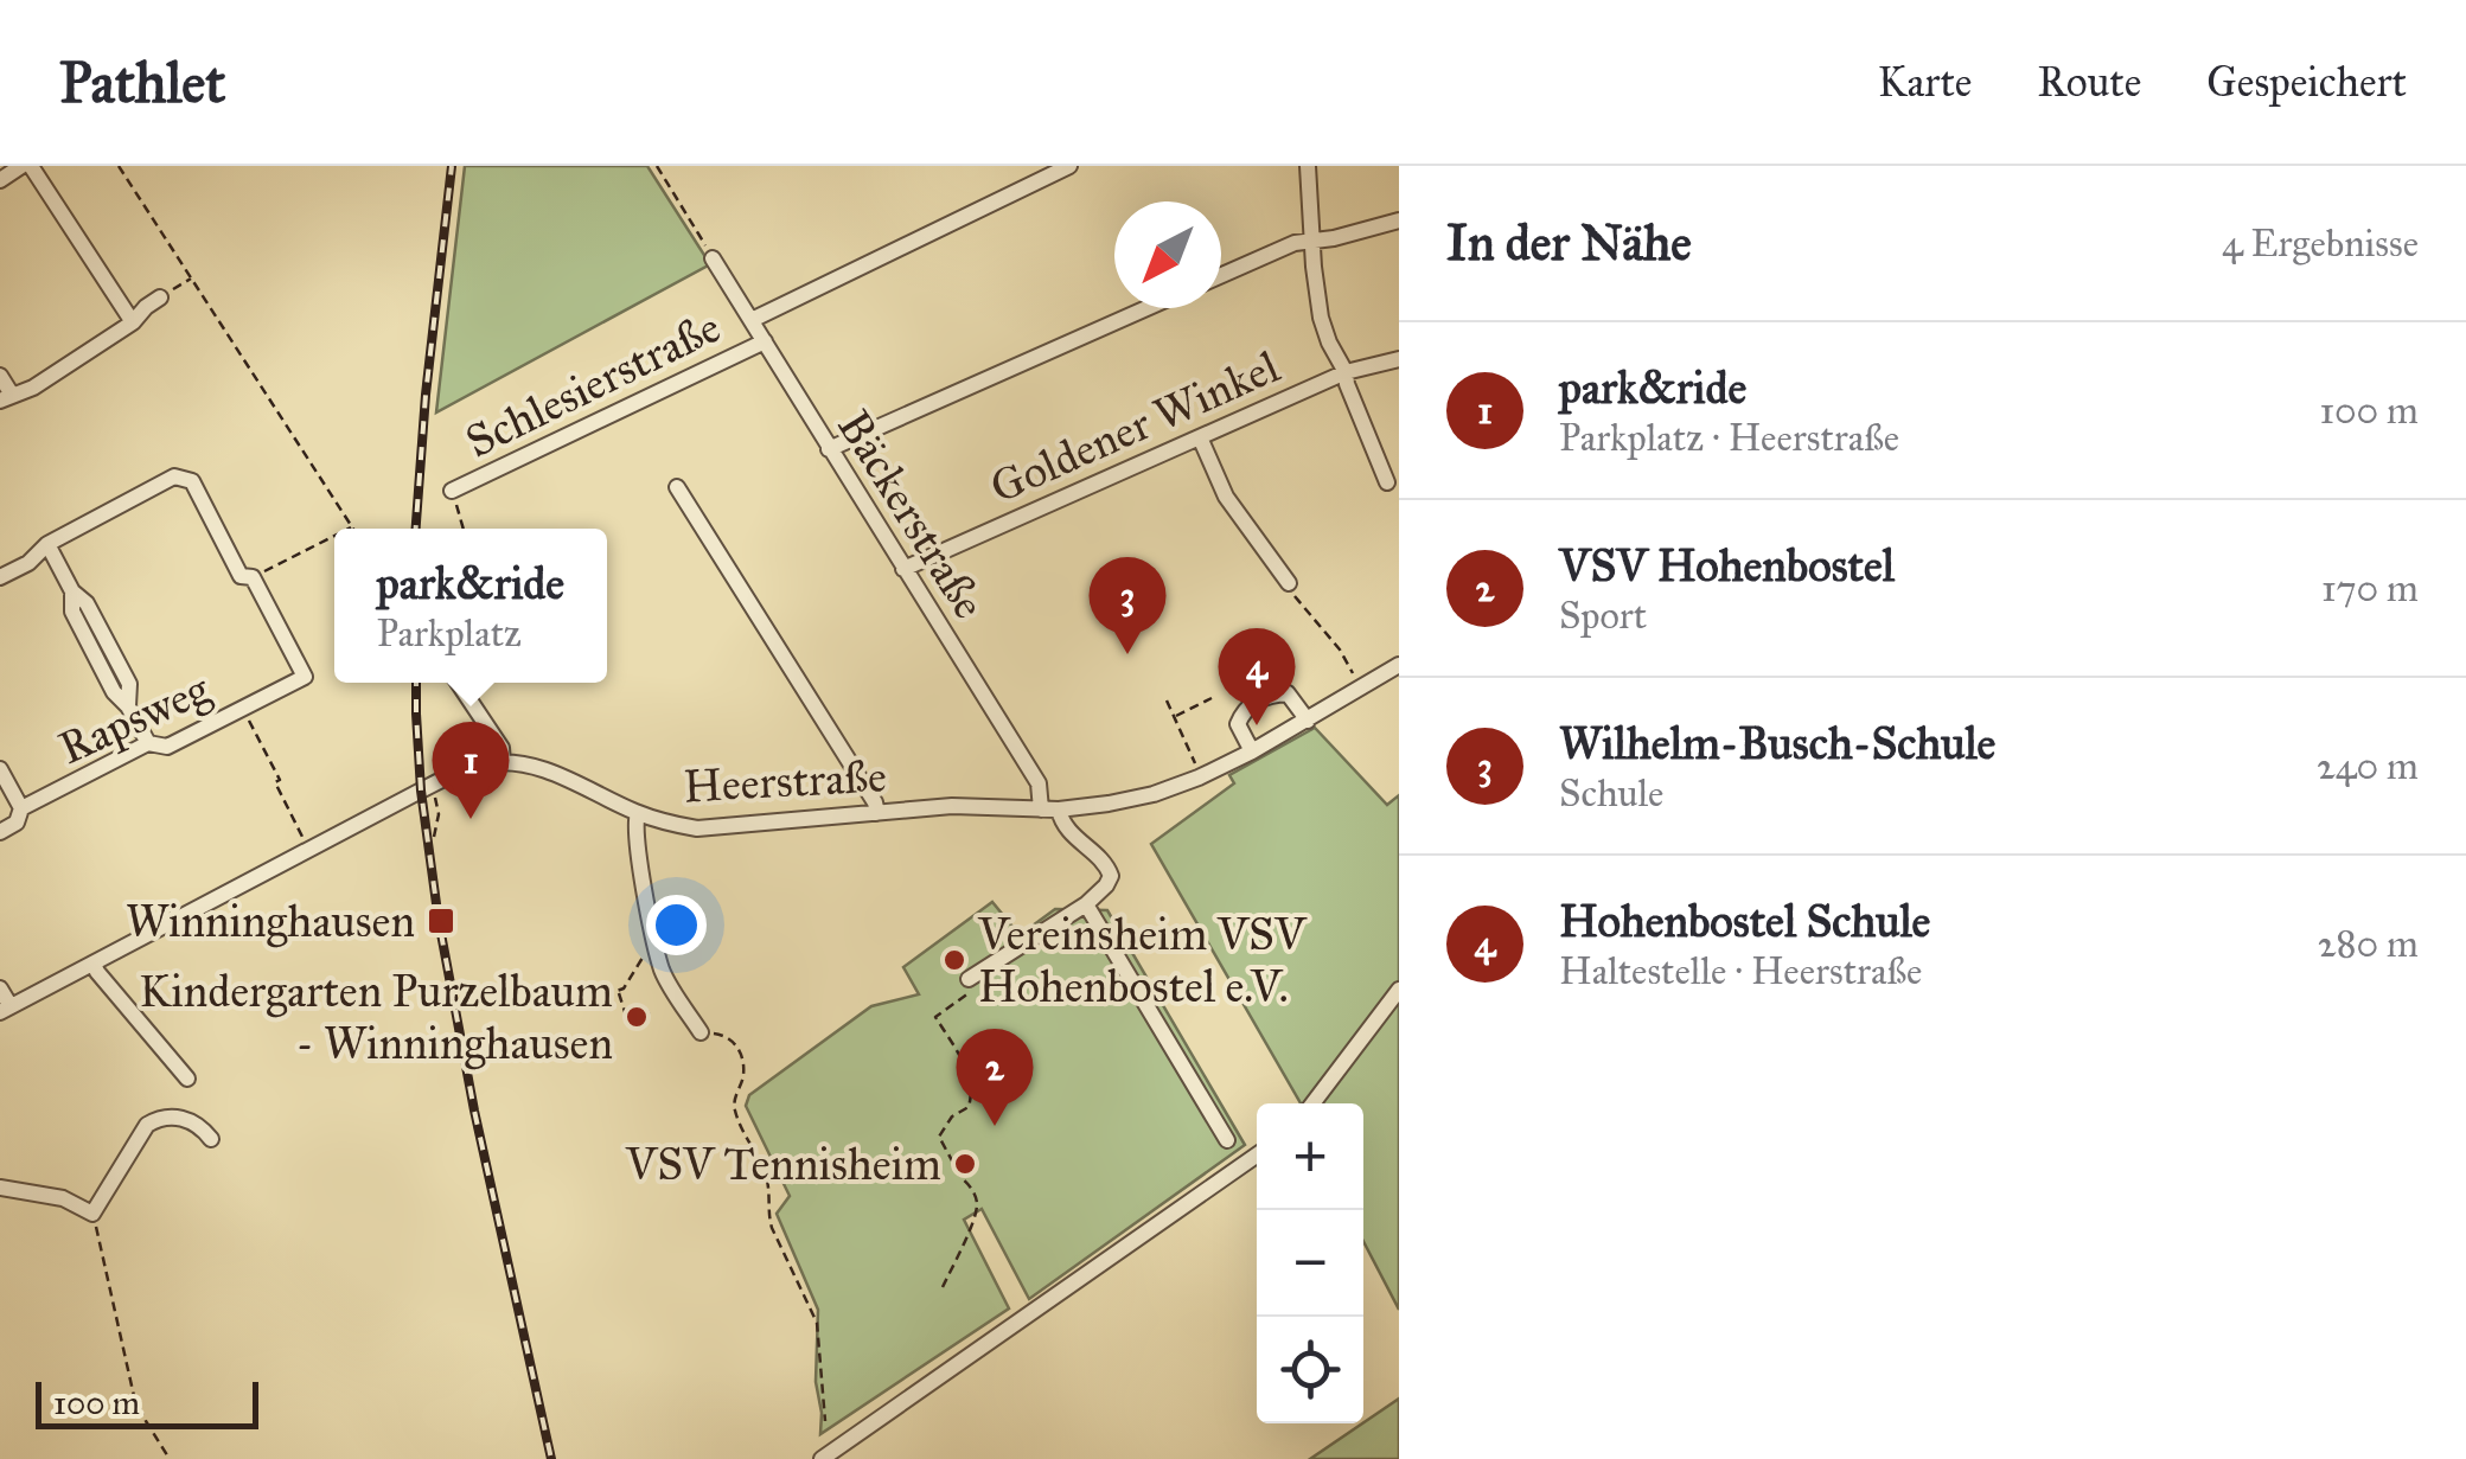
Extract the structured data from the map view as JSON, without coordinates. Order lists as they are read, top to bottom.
{
  "streets": {
    "street": [
      "Schlesierstraße",
      "Goldener Winkel",
      "Bäckerstraße",
      "Rapsweg",
      "Heerstraße"
    ]
  },
  "crossings": [
    ["Schlesierstraße", "Bäckerstraße"],
    ["Goldener Winkel", "Bäckerstraße"],
    ["Bäckerstraße", "Heerstraße"]
  ],
  "places": {
    "transit": ["Winninghausen"],
    "other": ["Vereinsheim VSV Hohenbostel e.V.", "Kindergarten Purzelbaum - Winninghausen", "VSV Tennisheim"]
  },
  "scale_bar": "100 m",
  "north": "bottom left",
  "page": {
    "header": "Pathlet",
    "nav": ["Karte", "Route", "Gespeichert"],
    "heading": ["In der Nähe", "4 Ergebnisse"],
    "list": [
      {
        "mark": "1",
        "name": "park&ride",
        "note": "Parkplatz · Heerstraße",
        "value": "100 m"
      },
      {
        "mark": "2",
        "name": "VSV Hohenbostel",
        "note": "Sport",
        "value": "170 m"
      },
      {
        "mark": "3",
        "name": "Wilhelm-Busch-Schule",
        "note": "Schule",
        "value": "240 m"
      },
      {
        "mark": "4",
        "name": "Hohenbostel Schule",
        "note": "Haltestelle · Heerstraße",
        "value": "280 m"
      }
    ],
    "popup": ["park&ride", "Parkplatz"],
    "pins": [
      "3",
      "4",
      "1",
      "2"
    ],
    "map_buttons": ["+", "−"],
    "scale": "100 m"
  }
}
